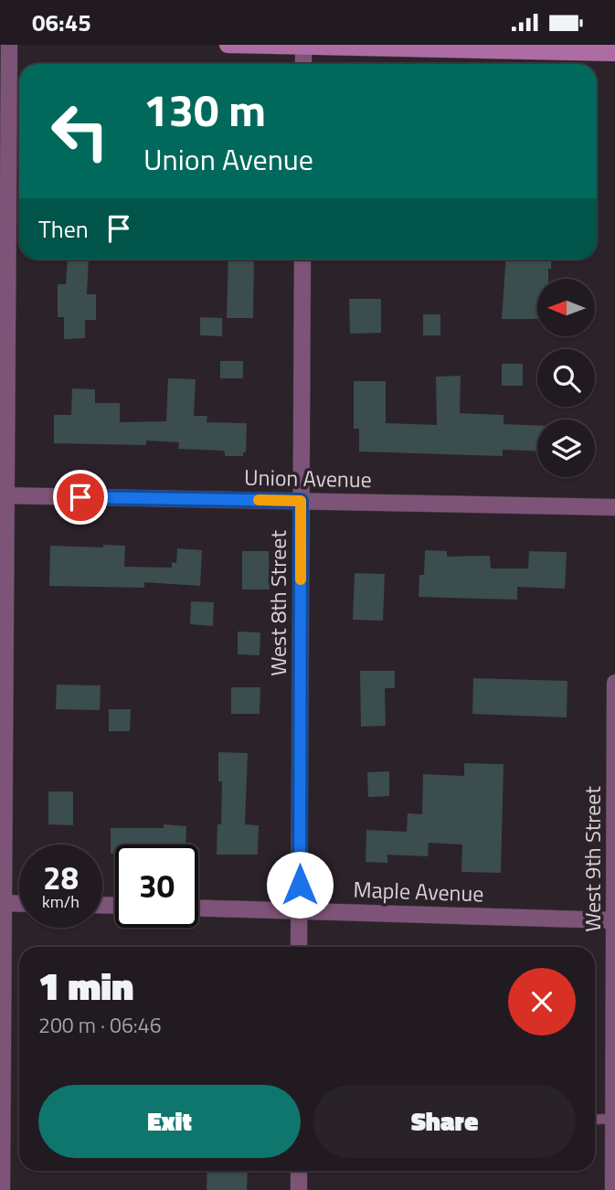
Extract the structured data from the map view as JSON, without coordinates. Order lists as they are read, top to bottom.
{
  "streets": {
    "street": [
      "Union Avenue",
      "West 8th Street",
      "West 9th Street",
      "Maple Avenue"
    ]
  },
  "crossings": [
    ["Union Avenue", "West 8th Street"],
    ["West 8th Street", "Maple Avenue"],
    ["West 9th Street", "Maple Avenue"]
  ],
  "north": "left",
  "page": {
    "status": "06:45",
    "turn": ["130 m", "Union Avenue"],
    "then": "Then",
    "speed": "28 km/h",
    "limit": "30",
    "heading": ["1 min", "200 m · 06:46"],
    "buttons": ["Exit", "Share"]
  }
}
